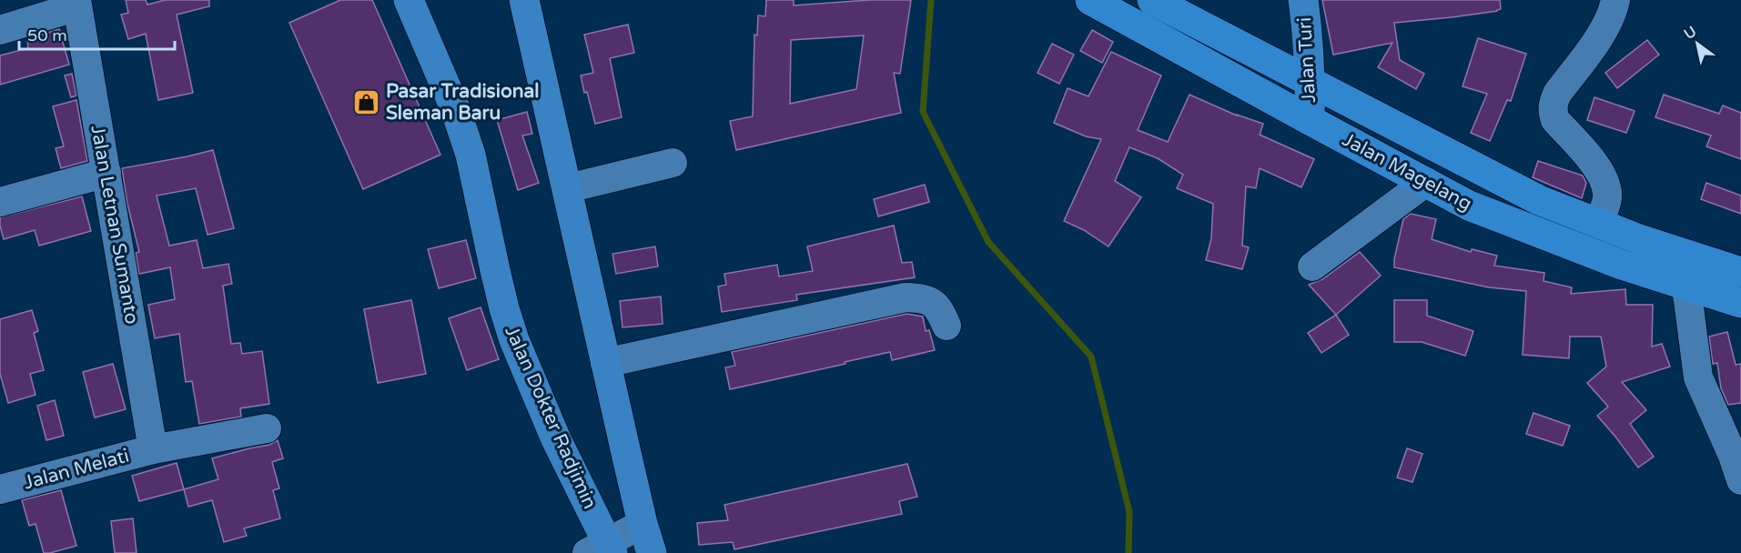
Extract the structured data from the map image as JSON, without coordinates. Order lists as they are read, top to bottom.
{
  "streets": {
    "highway": ["Jalan Magelang"],
    "main road": ["Jalan Turi", "Jalan Dokter Radjimin"],
    "street": ["Jalan Letnan Sumanto", "Jalan Melati"]
  },
  "crossings": [
    ["Jalan Turi", "Jalan Magelang"],
    ["Jalan Letnan Sumanto", "Jalan Melati"]
  ],
  "places": {
    "shop": ["Pasar Tradisional Sleman Baru"]
  },
  "scale_bar": "50 m",
  "north": "top left"
}
